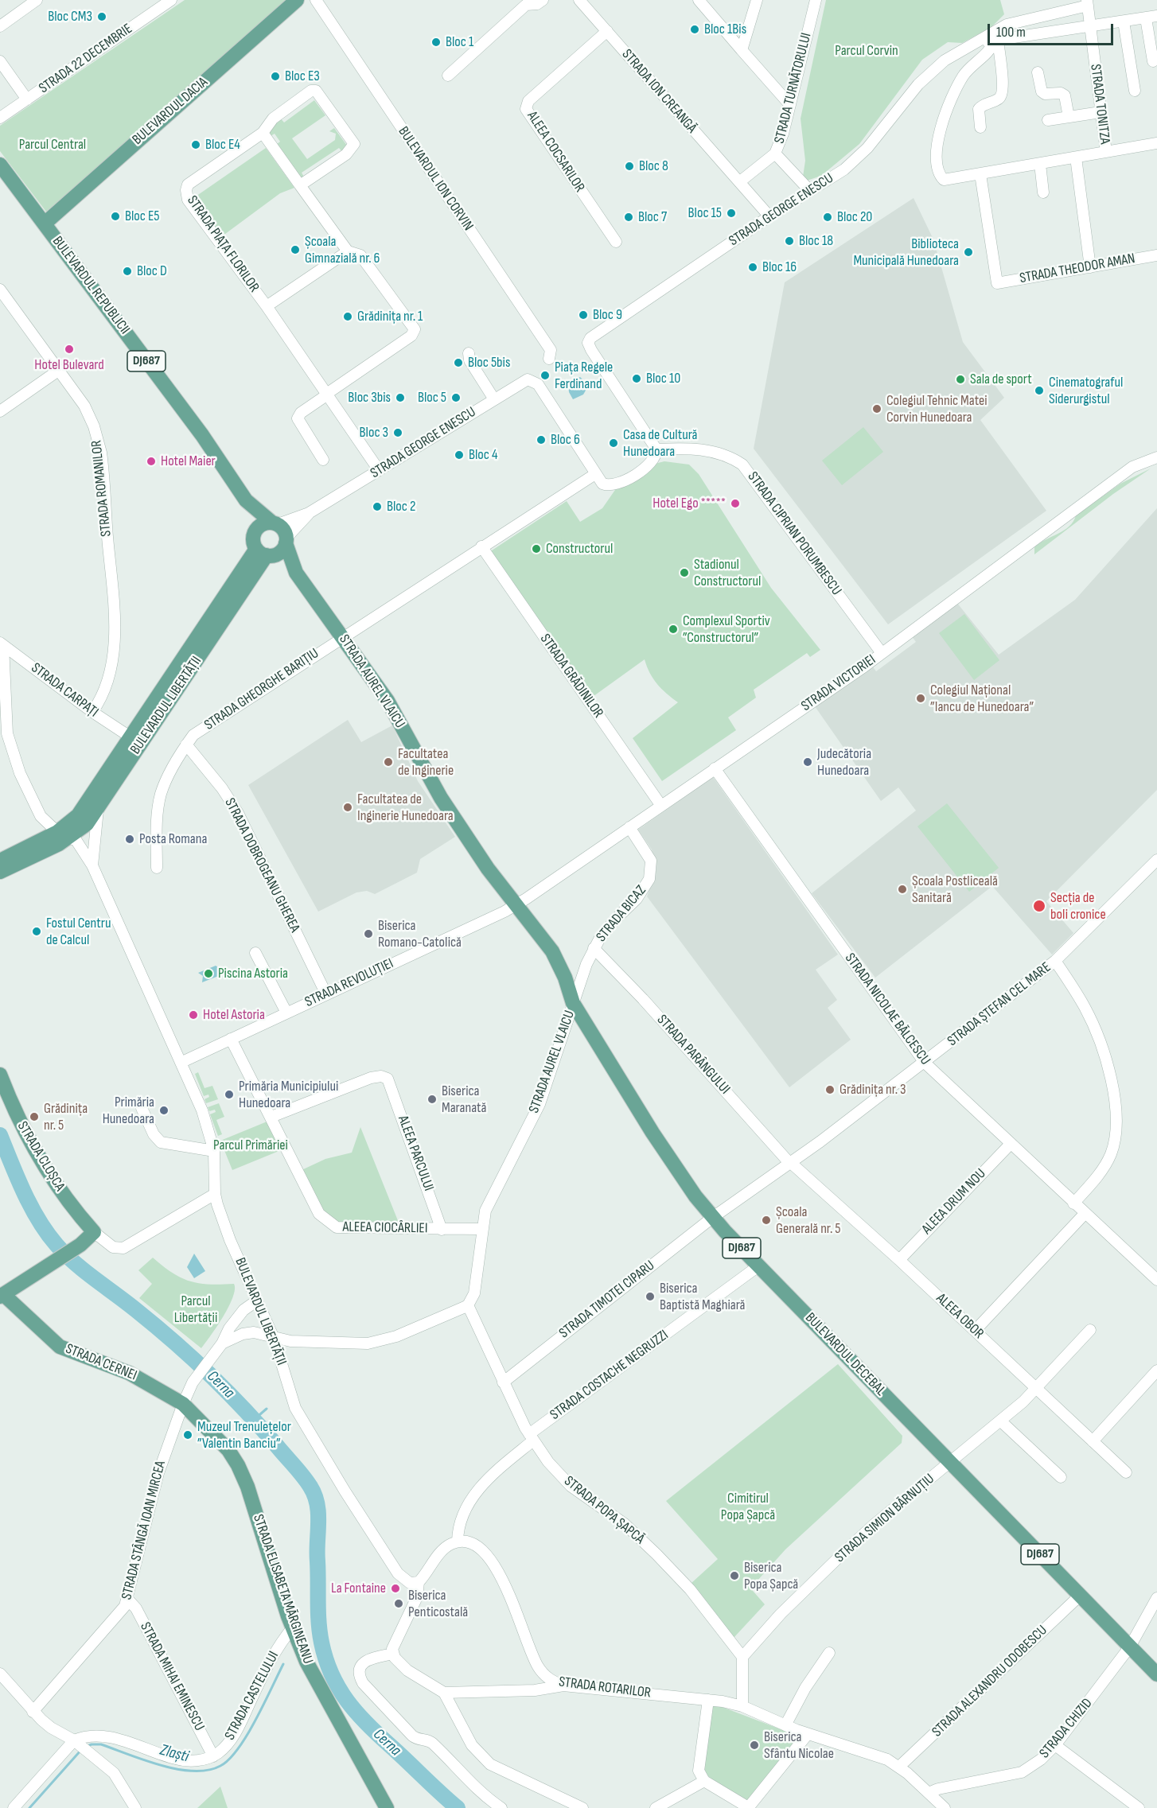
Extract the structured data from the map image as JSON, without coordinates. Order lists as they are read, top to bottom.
{
  "streets": {
    "main road": [
      "BULEVARDUL DACIA",
      "BULEVARDUL REPUBLICII",
      "DJ687",
      "STRADA AUREL VLAICU",
      "BULEVARDUL LIBERTĂȚII",
      "STRADA CLOȘCA",
      "BULEVARDUL DECEBAL",
      "STRADA CERNEI",
      "STRADA ELISABETA MĂRGINEANU"
    ],
    "street": [
      "STRADA 22 DECEMBRIE",
      "STRADA TURNĂTORULUI",
      "STRADA ION CREANGĂ",
      "STRADA TONITZA",
      "ALEEA COCSARILOR",
      "BULEVARDUL ION CORVIN",
      "STRADA GEORGE ENESCU",
      "STRADA PIAȚA FLORILOR",
      "STRADA THEODOR AMAN",
      "STRADA ROMANILOR",
      "STRADA CIPRIAN PORUMBESCU",
      "STRADA GRĂDINILOR",
      "STRADA VICTORIEI",
      "STRADA GHEORGHE BARIȚIU",
      "STRADA CARPAȚI",
      "STRADA DOBROGEANU GHEREA",
      "STRADA BICAZ",
      "STRADA REVOLUȚIEI",
      "STRADA ȘTEFAN CEL MARE",
      "STRADA NICOLAE BĂLCESCU",
      "STRADA PARÂNGULUI",
      "ALEEA PARCULUI",
      "ALEEA DRUM NOU",
      "ALEEA CIOCÂRLIEI",
      "STRADA TIMOTEI CIPARU",
      "ALEEA OBOR",
      "STRADA COSTACHE NEGRUZZI",
      "STRADA POPA ȘAPCĂ",
      "STRADA SIMION BĂRNUȚIU",
      "STRADA STÂNGĂ IOAN MIRCEA",
      "STRADA MIHAI EMINESCU",
      "STRADA ALEXANDRU ODOBESCU",
      "STRADA ROTARILOR",
      "STRADA CASTELULUI",
      "STRADA CHIZID"
    ]
  },
  "crossings": [
    ["STRADA TURNĂTORULUI", "STRADA GEORGE ENESCU"],
    ["STRADA ION CREANGĂ", "ALEEA COCSARILOR"],
    ["STRADA ION CREANGĂ", "STRADA GEORGE ENESCU"],
    ["STRADA TONITZA", "STRADA GEORGE ENESCU"],
    ["BULEVARDUL DACIA", "BULEVARDUL REPUBLICII"],
    ["STRADA GEORGE ENESCU", "STRADA PIAȚA FLORILOR"],
    ["STRADA GEORGE ENESCU", "BULEVARDUL REPUBLICII"],
    ["STRADA GEORGE ENESCU", "DJ687"],
    ["STRADA GEORGE ENESCU", "STRADA CIPRIAN PORUMBESCU"],
    ["STRADA GEORGE ENESCU", "STRADA AUREL VLAICU"],
    ["STRADA GEORGE ENESCU", "STRADA GHEORGHE BARIȚIU"],
    ["STRADA GEORGE ENESCU", "BULEVARDUL LIBERTĂȚII"],
    ["BULEVARDUL REPUBLICII", "DJ687"],
    ["BULEVARDUL REPUBLICII", "STRADA AUREL VLAICU"],
    ["BULEVARDUL REPUBLICII", "BULEVARDUL LIBERTĂȚII"],
    ["DJ687", "STRADA AUREL VLAICU"],
    ["DJ687", "BULEVARDUL LIBERTĂȚII"],
    ["STRADA ROMANILOR", "STRADA CARPAȚI"],
    ["STRADA CIPRIAN PORUMBESCU", "STRADA VICTORIEI"],
    ["STRADA GRĂDINILOR", "STRADA VICTORIEI"],
    ["STRADA GRĂDINILOR", "STRADA GHEORGHE BARIȚIU"],
    ["STRADA AUREL VLAICU", "STRADA VICTORIEI"],
    ["STRADA AUREL VLAICU", "STRADA GHEORGHE BARIȚIU"],
    ["STRADA AUREL VLAICU", "BULEVARDUL LIBERTĂȚII"],
    ["STRADA AUREL VLAICU", "STRADA BICAZ"],
    ["STRADA AUREL VLAICU", "STRADA REVOLUȚIEI"],
    ["STRADA AUREL VLAICU", "ALEEA CIOCÂRLIEI"],
    ["STRADA AUREL VLAICU", "BULEVARDUL DECEBAL"],
    ["STRADA AUREL VLAICU", "STRADA POPA ȘAPCĂ"],
    ["STRADA VICTORIEI", "STRADA BICAZ"],
    ["STRADA VICTORIEI", "STRADA REVOLUȚIEI"],
    ["STRADA VICTORIEI", "STRADA NICOLAE BĂLCESCU"],
    ["STRADA GHEORGHE BARIȚIU", "STRADA DOBROGEANU GHEREA"],
    ["STRADA CARPAȚI", "BULEVARDUL LIBERTĂȚII"],
    ["BULEVARDUL LIBERTĂȚII", "STRADA REVOLUȚIEI"],
    ["BULEVARDUL LIBERTĂȚII", "STRADA STÂNGĂ IOAN MIRCEA"],
    ["STRADA DOBROGEANU GHEREA", "STRADA REVOLUȚIEI"],
    ["STRADA BICAZ", "STRADA PARÂNGULUI"],
    ["STRADA BICAZ", "BULEVARDUL DECEBAL"],
    ["STRADA REVOLUȚIEI", "ALEEA CIOCÂRLIEI"],
    ["STRADA ȘTEFAN CEL MARE", "STRADA NICOLAE BĂLCESCU"],
    ["STRADA ȘTEFAN CEL MARE", "STRADA PARÂNGULUI"],
    ["STRADA ȘTEFAN CEL MARE", "STRADA TIMOTEI CIPARU"],
    ["STRADA ȘTEFAN CEL MARE", "ALEEA OBOR"],
    ["STRADA ȘTEFAN CEL MARE", "BULEVARDUL DECEBAL"],
    ["STRADA NICOLAE BĂLCESCU", "ALEEA DRUM NOU"],
    ["STRADA PARÂNGULUI", "ALEEA OBOR"],
    ["ALEEA PARCULUI", "ALEEA CIOCÂRLIEI"],
    ["ALEEA DRUM NOU", "ALEEA OBOR"],
    ["STRADA TIMOTEI CIPARU", "BULEVARDUL DECEBAL"],
    ["STRADA TIMOTEI CIPARU", "STRADA POPA ȘAPCĂ"],
    ["ALEEA OBOR", "STRADA SIMION BĂRNUȚIU"],
    ["BULEVARDUL DECEBAL", "STRADA COSTACHE NEGRUZZI"],
    ["BULEVARDUL DECEBAL", "STRADA SIMION BĂRNUȚIU"],
    ["BULEVARDUL DECEBAL", "STRADA ALEXANDRU ODOBESCU"],
    ["BULEVARDUL DECEBAL", "STRADA CHIZID"],
    ["STRADA CERNEI", "STRADA STÂNGĂ IOAN MIRCEA"],
    ["STRADA CERNEI", "STRADA ELISABETA MĂRGINEANU"],
    ["STRADA COSTACHE NEGRUZZI", "STRADA POPA ȘAPCĂ"],
    ["STRADA COSTACHE NEGRUZZI", "STRADA ROTARILOR"],
    ["STRADA POPA ȘAPCĂ", "STRADA SIMION BĂRNUȚIU"],
    ["STRADA STÂNGĂ IOAN MIRCEA", "STRADA ELISABETA MĂRGINEANU"],
    ["STRADA STÂNGĂ IOAN MIRCEA", "STRADA MIHAI EMINESCU"],
    ["STRADA ELISABETA MĂRGINEANU", "STRADA CASTELULUI"],
    ["STRADA MIHAI EMINESCU", "STRADA CASTELULUI"],
    ["STRADA ALEXANDRU ODOBESCU", "STRADA ROTARILOR"],
    ["STRADA ROTARILOR", "STRADA CHIZID"]
  ],
  "water": ["Cerna", "Zlaști"],
  "parks": [
    "Parcul Corvin",
    "Parcul Central",
    "Parcul Primăriei",
    "Parcul Libertății",
    "Cimitirul Popa Șapcă"
  ],
  "places": [
    "Bloc CM3",
    "Bloc 1Bis",
    "Bloc 1",
    "Bloc E3",
    "Bloc E4",
    "Bloc 8",
    "Bloc 15",
    "Bloc E5",
    "Bloc 7",
    "Bloc 20",
    "Bloc 18",
    "Școala Gimnazială nr. 6",
    "Biblioteca Municipală Hunedoara",
    "Bloc 16",
    "Bloc D",
    "Bloc 9",
    "Grădinița nr. 1",
    "Hotel Bulevard",
    "Bloc 5bis",
    "Piața Regele Ferdinand",
    "Bloc 10",
    "Sala de sport",
    "Cinematograful Siderurgistul",
    "Bloc 3bis",
    "Bloc 5",
    "Colegiul Tehnic Matei Corvin Hunedoara",
    "Bloc 3",
    "Bloc 6",
    "Casa de Cultură Hunedoara",
    "Bloc 4",
    "Hotel Maier",
    "Hotel Ego *****",
    "Bloc 2",
    "Constructorul",
    "Stadionul Constructorul",
    "Complexul Sportiv ”Constructorul”",
    "Colegiul Național ”Iancu de Hunedoara”",
    "Facultatea de Inginerie",
    "Judecătoria Hunedoara",
    "Facultatea de Inginerie Hunedoara",
    "Posta Romana",
    "Școala Postliceală Sanitară",
    "Secția de boli cronice",
    "Fostul Centru de Calcul",
    "Biserica Romano-Catolică",
    "Piscina Astoria",
    "Hotel Astoria",
    "Grădinița nr. 3",
    "Primăria Municipiului Hunedoara",
    "Biserica Maranată",
    "Primăria Hunedoara",
    "Grădinița nr. 5",
    "Școala Generală nr. 5",
    "Biserica Baptistă Maghiară",
    "Muzeul Trenulețelor ”Valentin Banciu”",
    "Biserica Popa Șapcă",
    "La Fontaine",
    "Biserica Penticostală",
    "Biserica Sfântu Nicolae"
  ],
  "scale_bar": "100 m"
}
